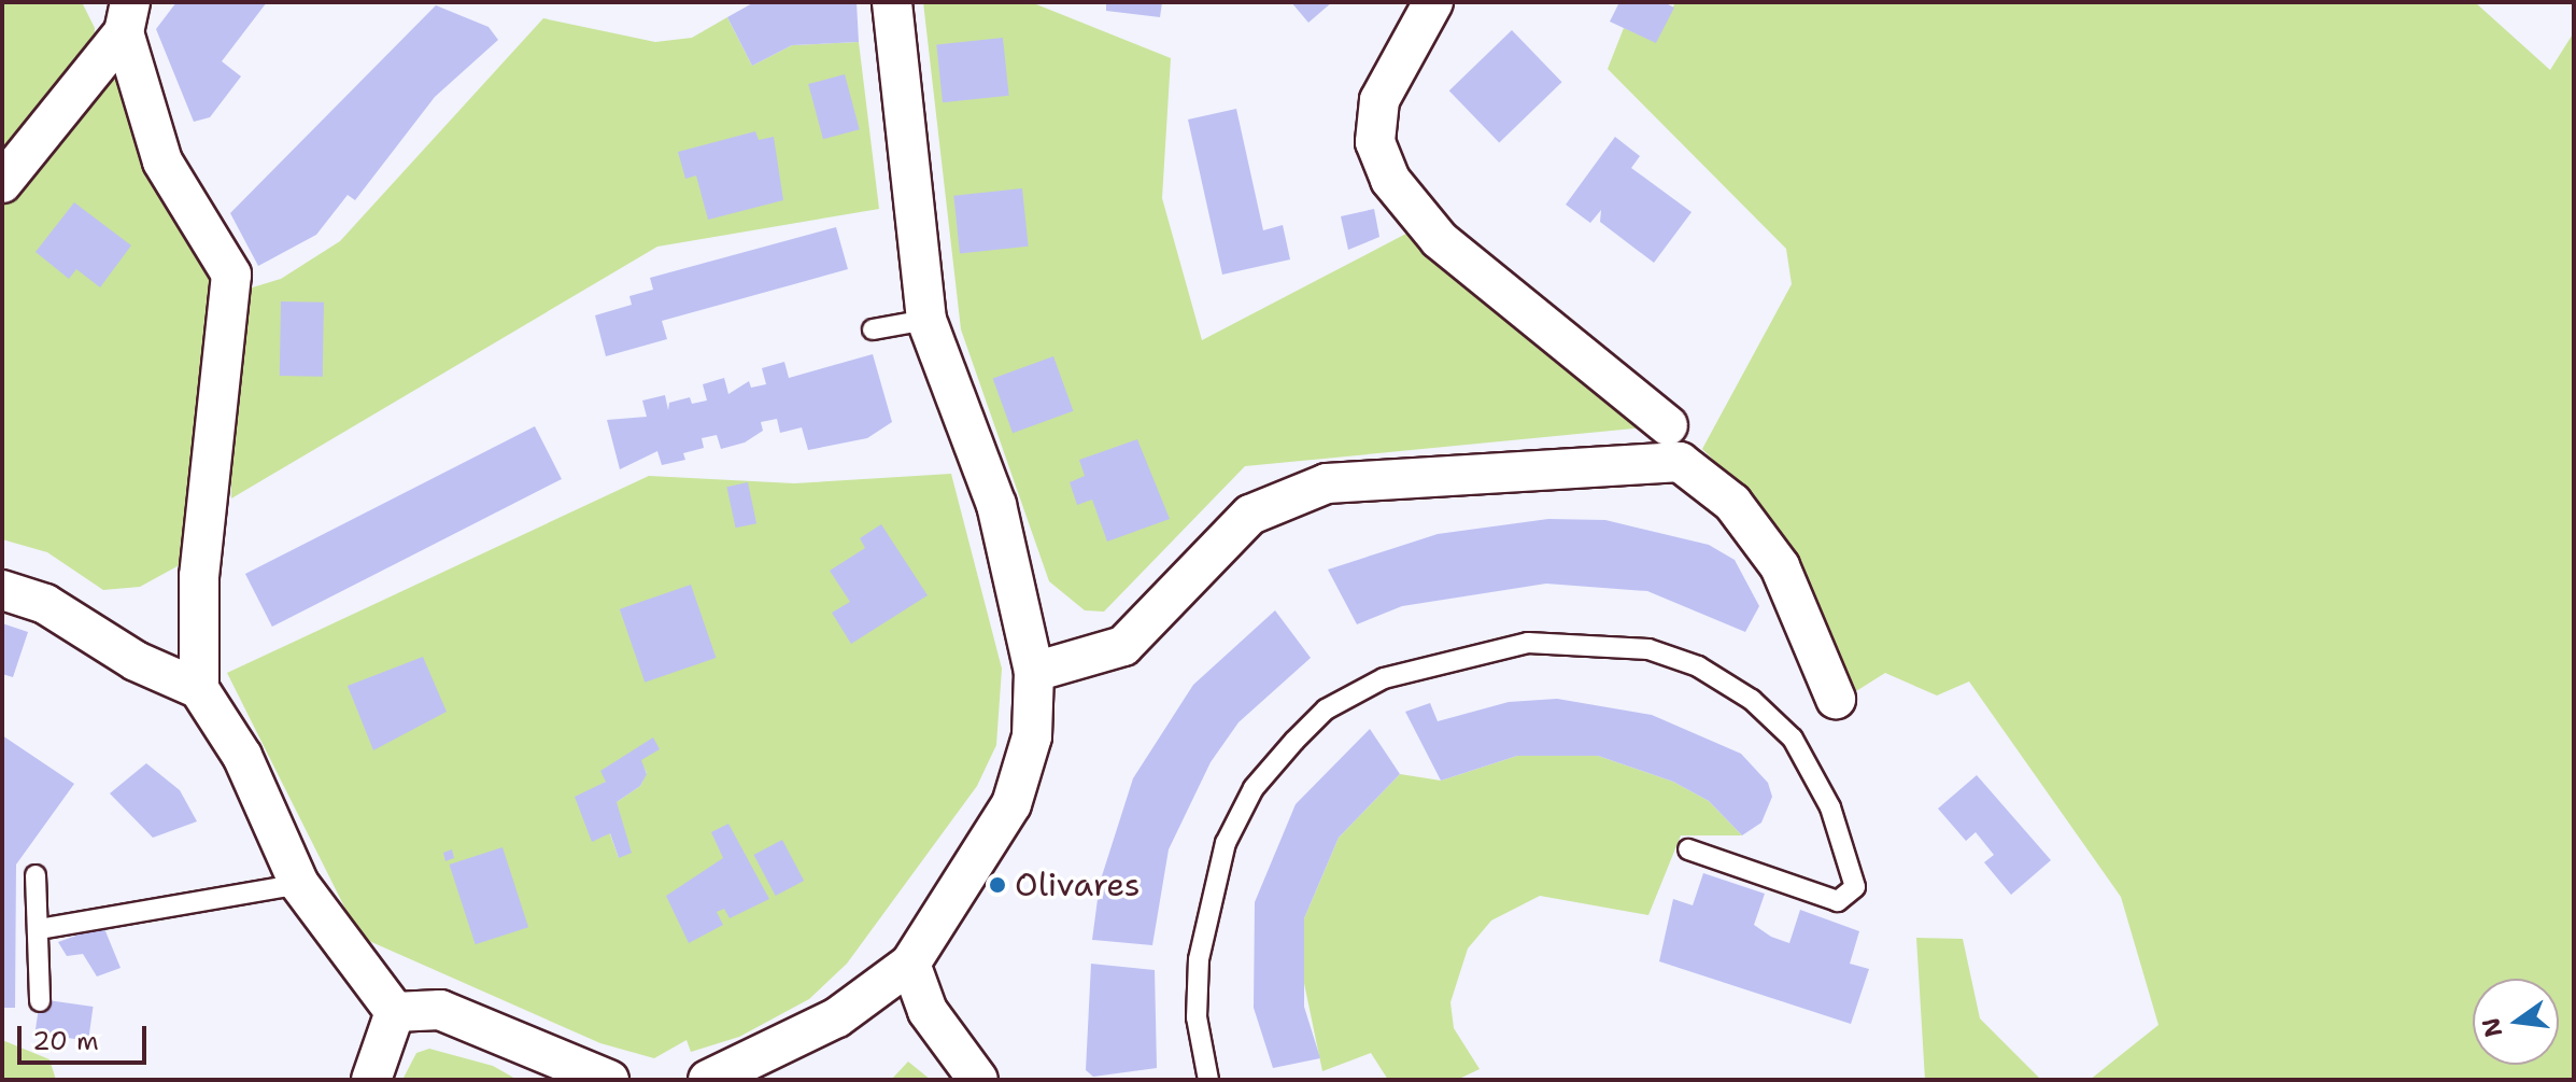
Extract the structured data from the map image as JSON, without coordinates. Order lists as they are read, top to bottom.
{
  "places": ["Olivares"],
  "scale_bar": "20 m",
  "north": "left"
}
